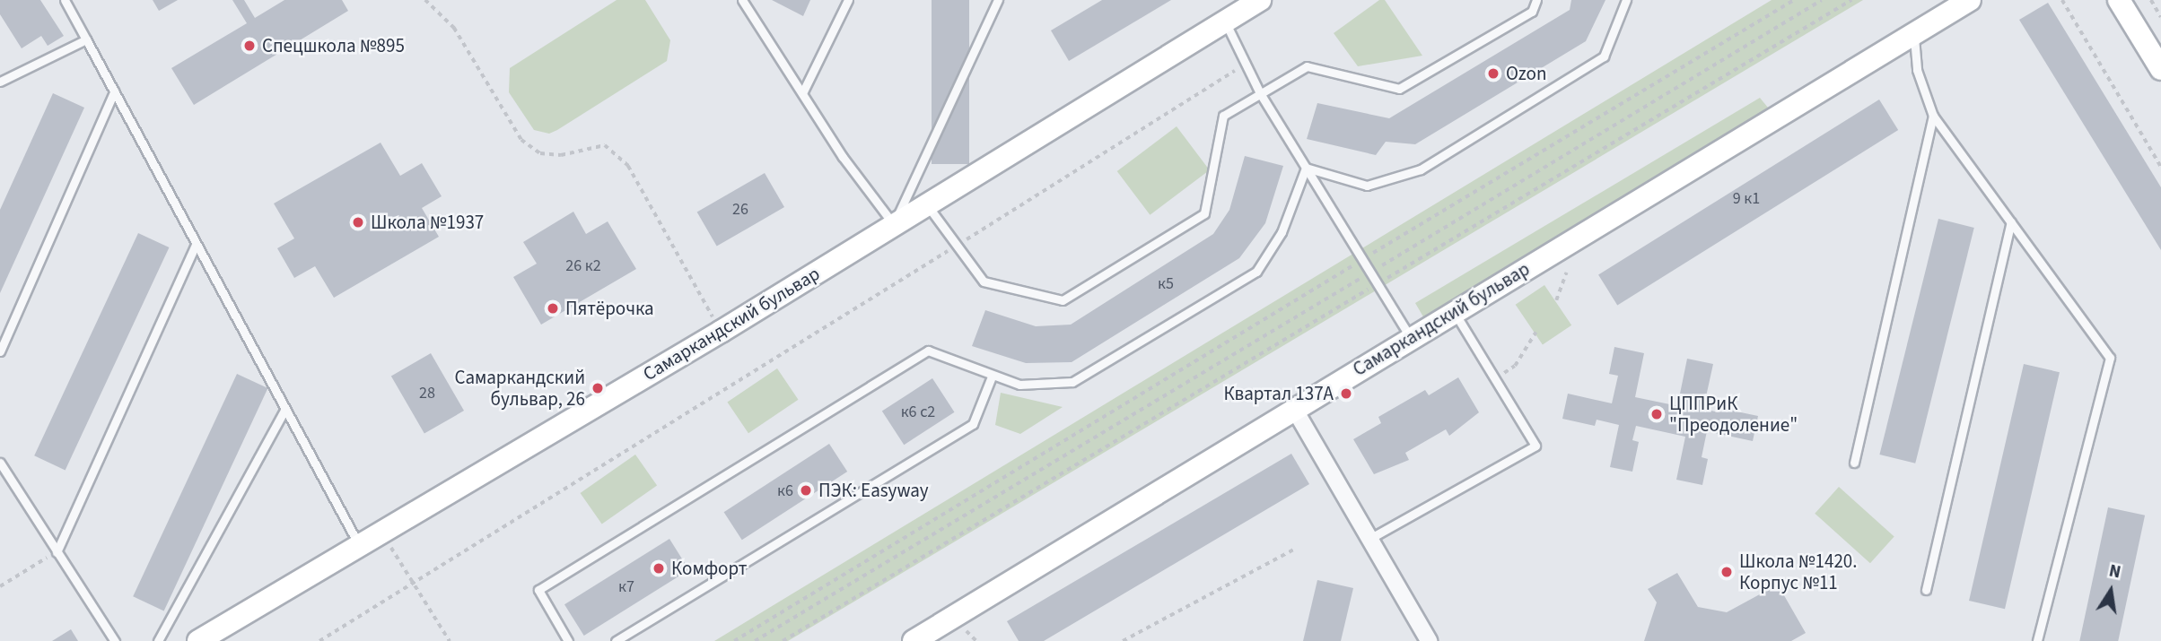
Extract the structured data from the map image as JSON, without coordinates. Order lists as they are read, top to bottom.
{
  "streets": {
    "street": ["Самаркандский бульвар"]
  },
  "places": [
    "Спецшкола №895",
    "Ozon",
    "Школа №1937",
    "Пятёрочка",
    "Самаркандский бульвар, 26",
    "Квартал 137А",
    "ЦППРиК \"Преодоление\"",
    "ПЭК: Easyway",
    "Комфорт",
    "Школа №1420. Корпус №11"
  ],
  "house_numbers": [
    "9 к1",
    "26",
    "26 к2",
    "к5",
    "28",
    "к6 с2",
    "к6",
    "к7"
  ],
  "north": "top"
}
